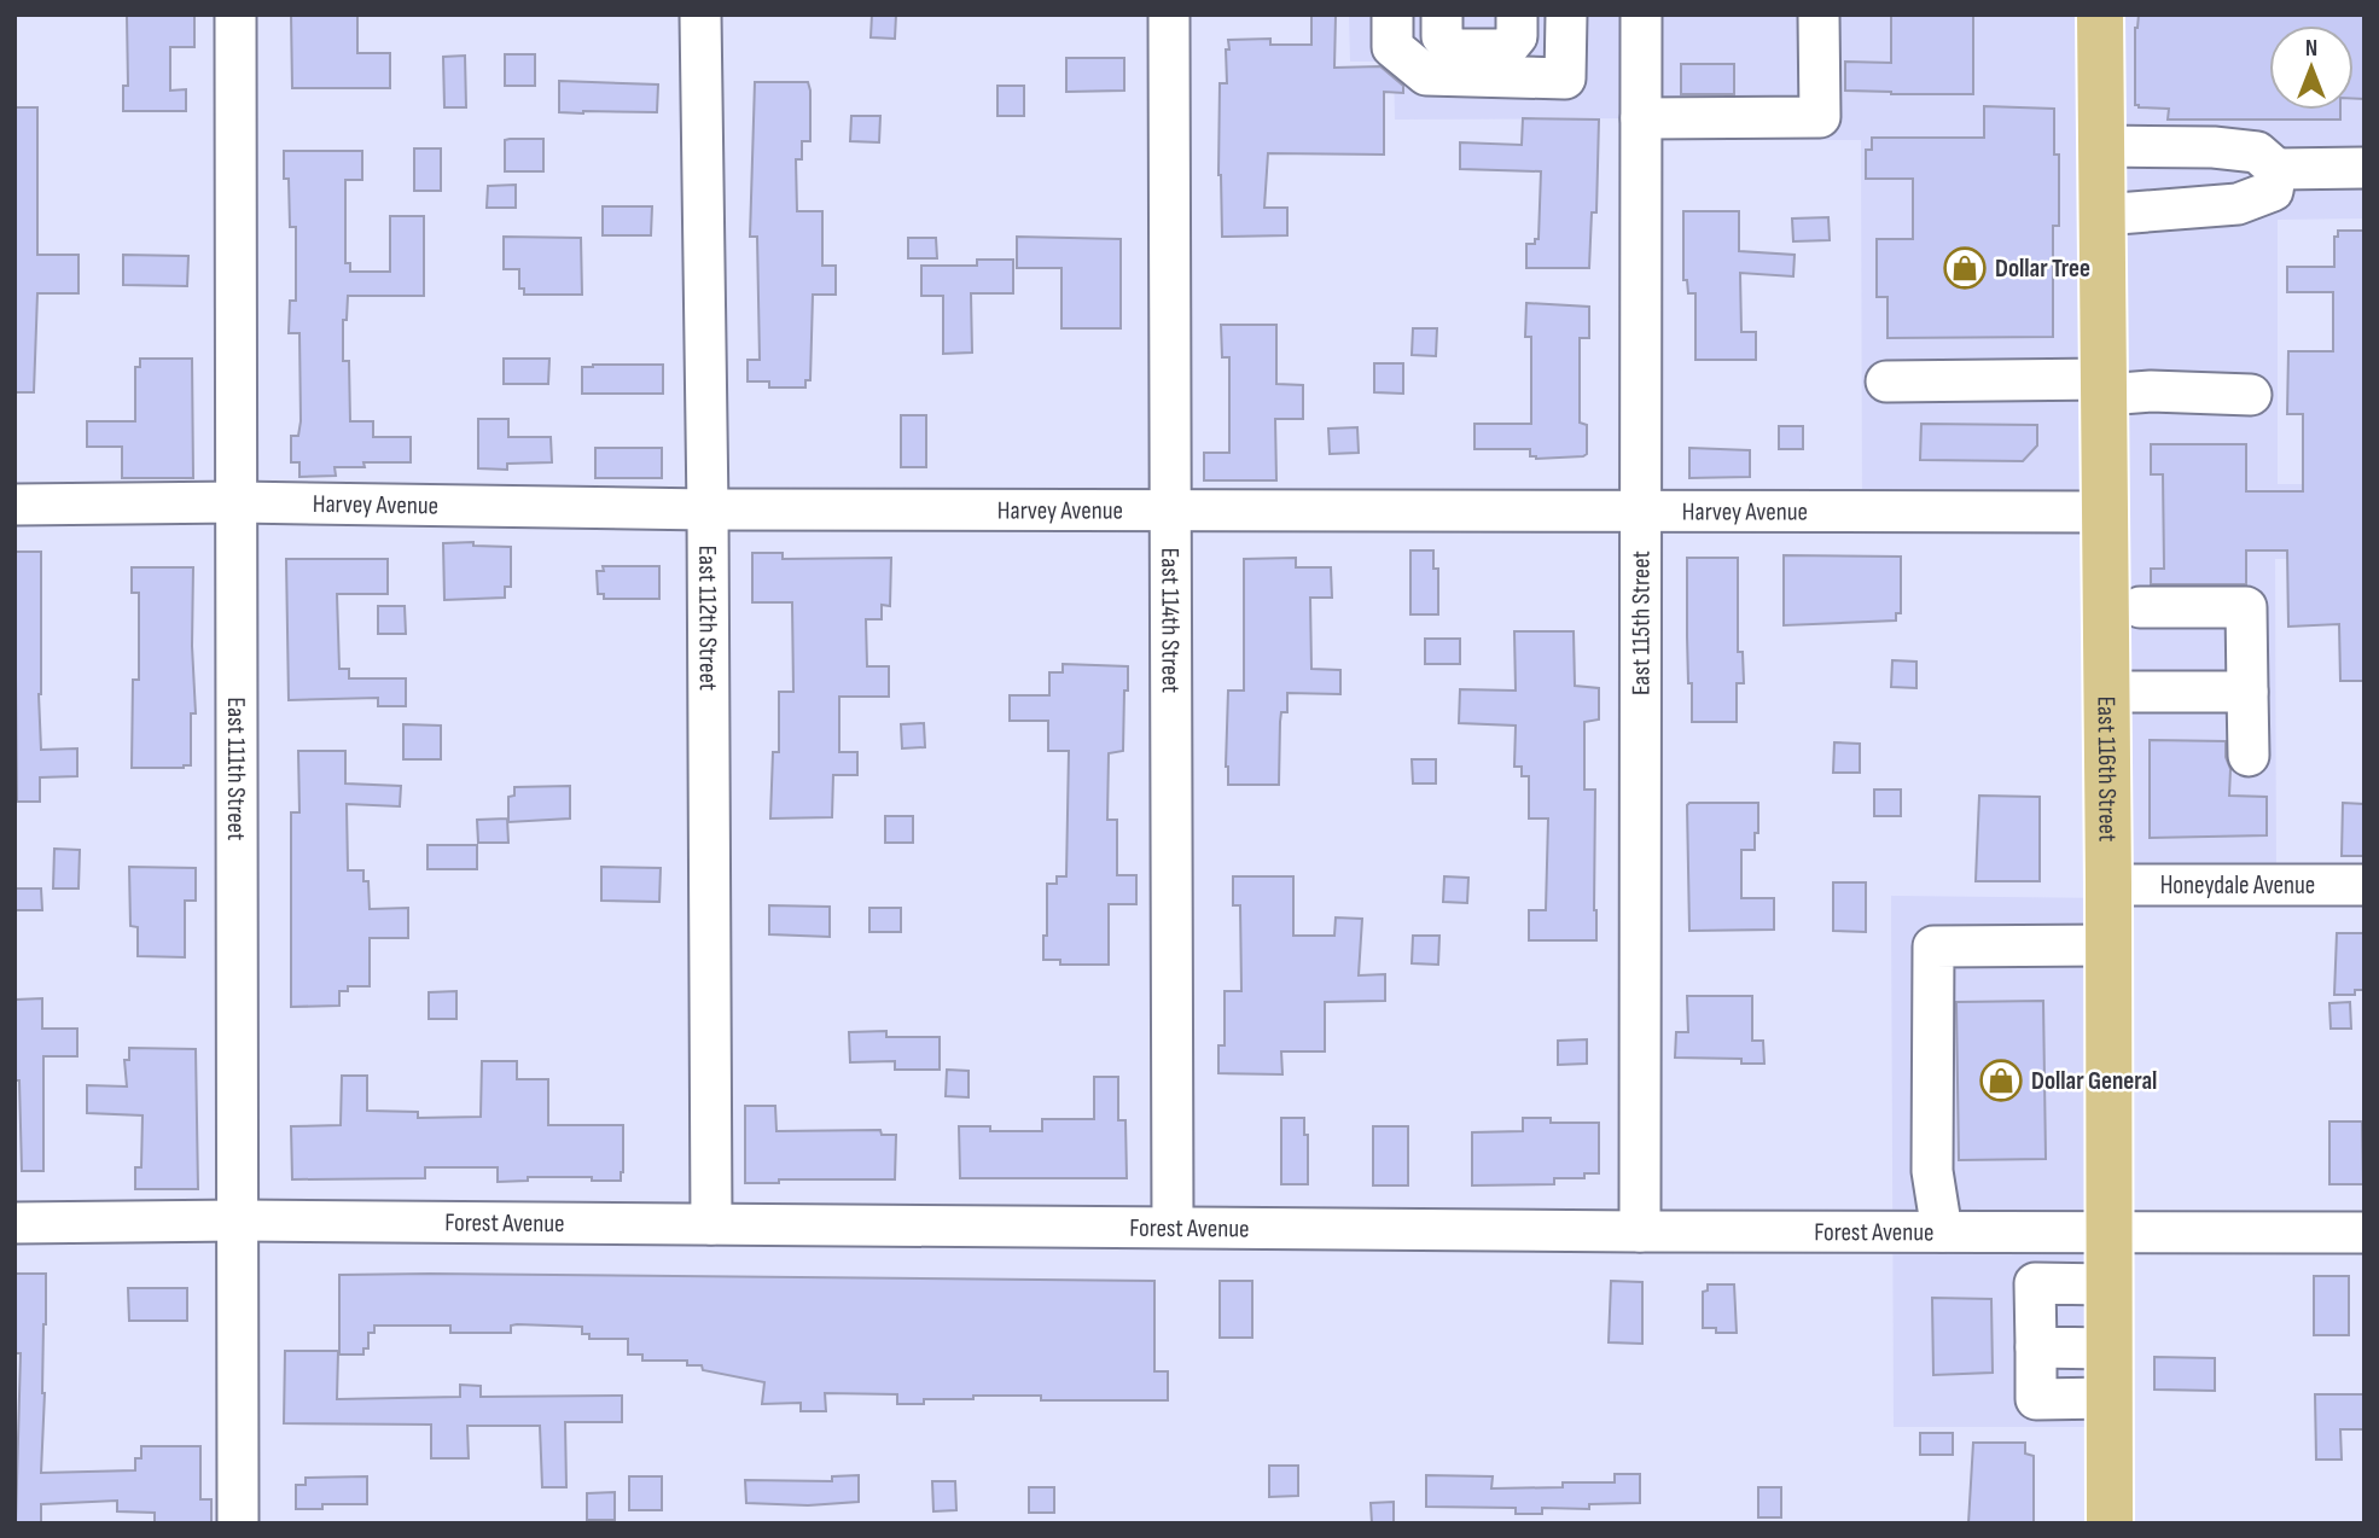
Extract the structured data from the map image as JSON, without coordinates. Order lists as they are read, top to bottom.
{
  "streets": {
    "main road": ["East 116th Street"],
    "street": [
      "Harvey Avenue",
      "East 112th Street",
      "East 114th Street",
      "East 115th Street",
      "East 111th Street",
      "Honeydale Avenue",
      "Forest Avenue"
    ]
  },
  "crossings": [
    ["Harvey Avenue", "East 112th Street"],
    ["Harvey Avenue", "East 114th Street"],
    ["Harvey Avenue", "East 115th Street"],
    ["Harvey Avenue", "East 111th Street"],
    ["Harvey Avenue", "East 116th Street"],
    ["East 112th Street", "Forest Avenue"],
    ["East 114th Street", "Forest Avenue"],
    ["East 115th Street", "Forest Avenue"],
    ["East 111th Street", "Forest Avenue"],
    ["East 116th Street", "Honeydale Avenue"],
    ["East 116th Street", "Forest Avenue"]
  ],
  "places": {
    "shop": ["Dollar Tree", "Dollar General"]
  },
  "north": "top"
}
